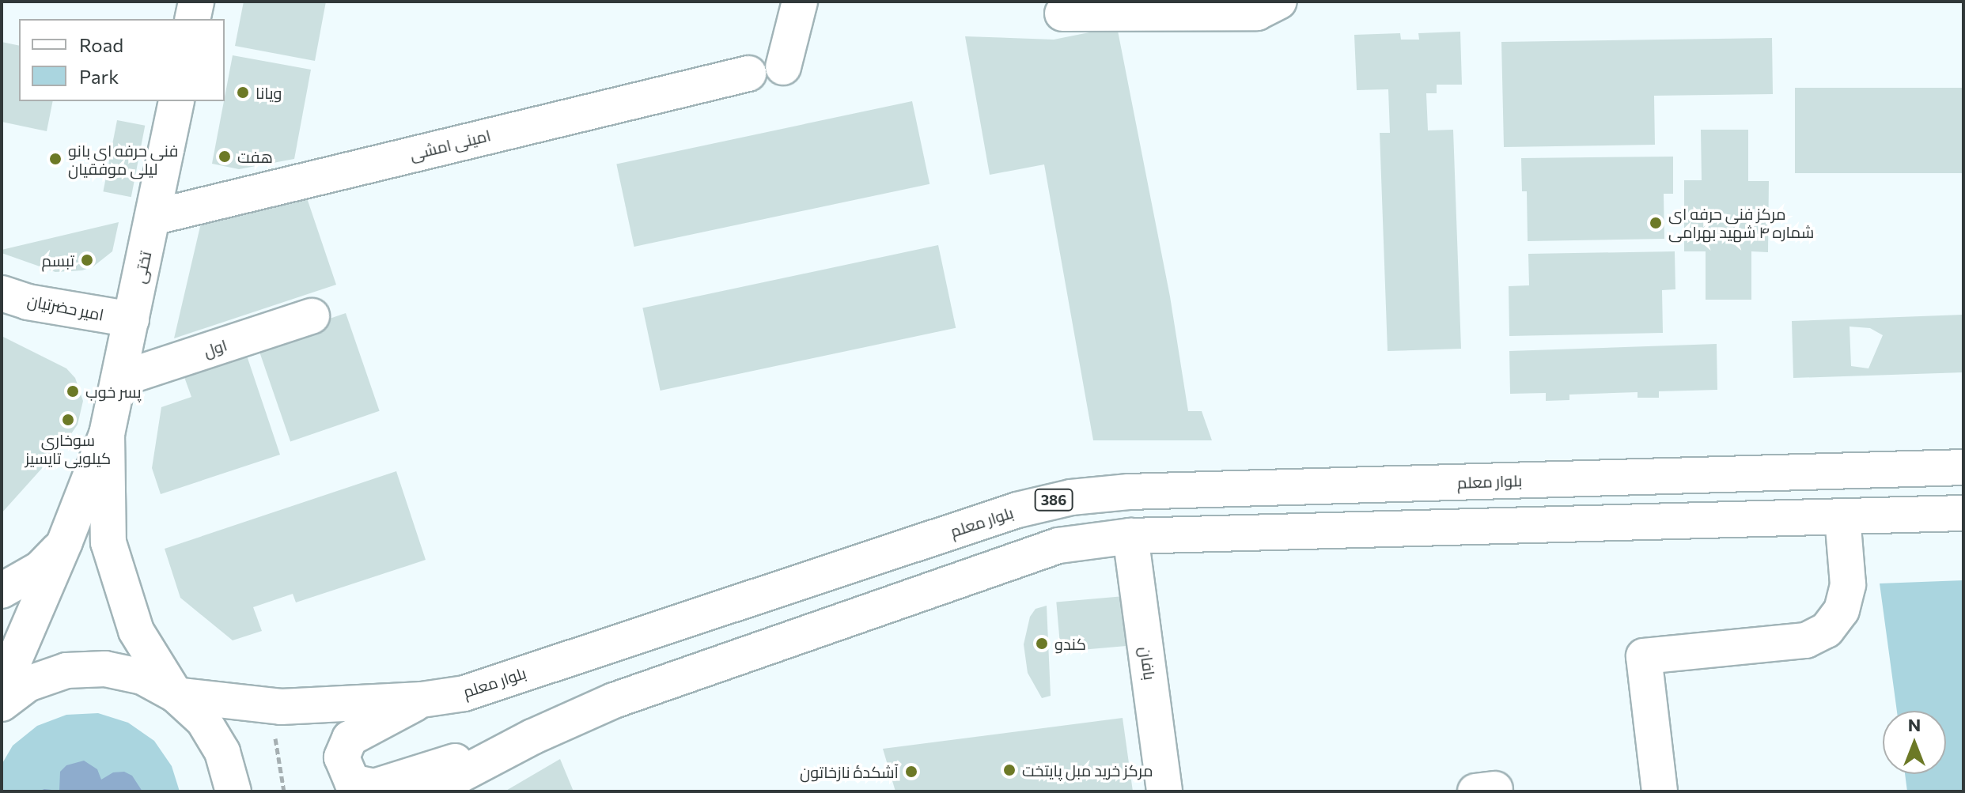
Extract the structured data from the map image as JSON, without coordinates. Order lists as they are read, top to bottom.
{
  "streets": {
    "main road": [
      "امینی امشی",
      "تختی",
      "امیر حضرتیان",
      "اول",
      "بلوار معلم",
      "386",
      "بافان"
    ]
  },
  "crossings": [
    ["امینی امشی", "تختی"],
    ["تختی", "امیر حضرتیان"],
    ["تختی", "اول"],
    ["تختی", "بلوار معلم"]
  ],
  "places": [
    "ویانا",
    "هفت",
    "فنی حرفه ای بانو لیلی موفقیان",
    "مرکز فنی حرفه ای شماره ۴ شهید بهرامی",
    "تبسم",
    "پسر خوب",
    "سوخاری کیلویی تایسیز",
    "کندو",
    "مرکز خرید مبل پایتخت",
    "آشکدهٔ نازخاتون"
  ],
  "legend": ["Road", "Park"],
  "north": "top"
}
